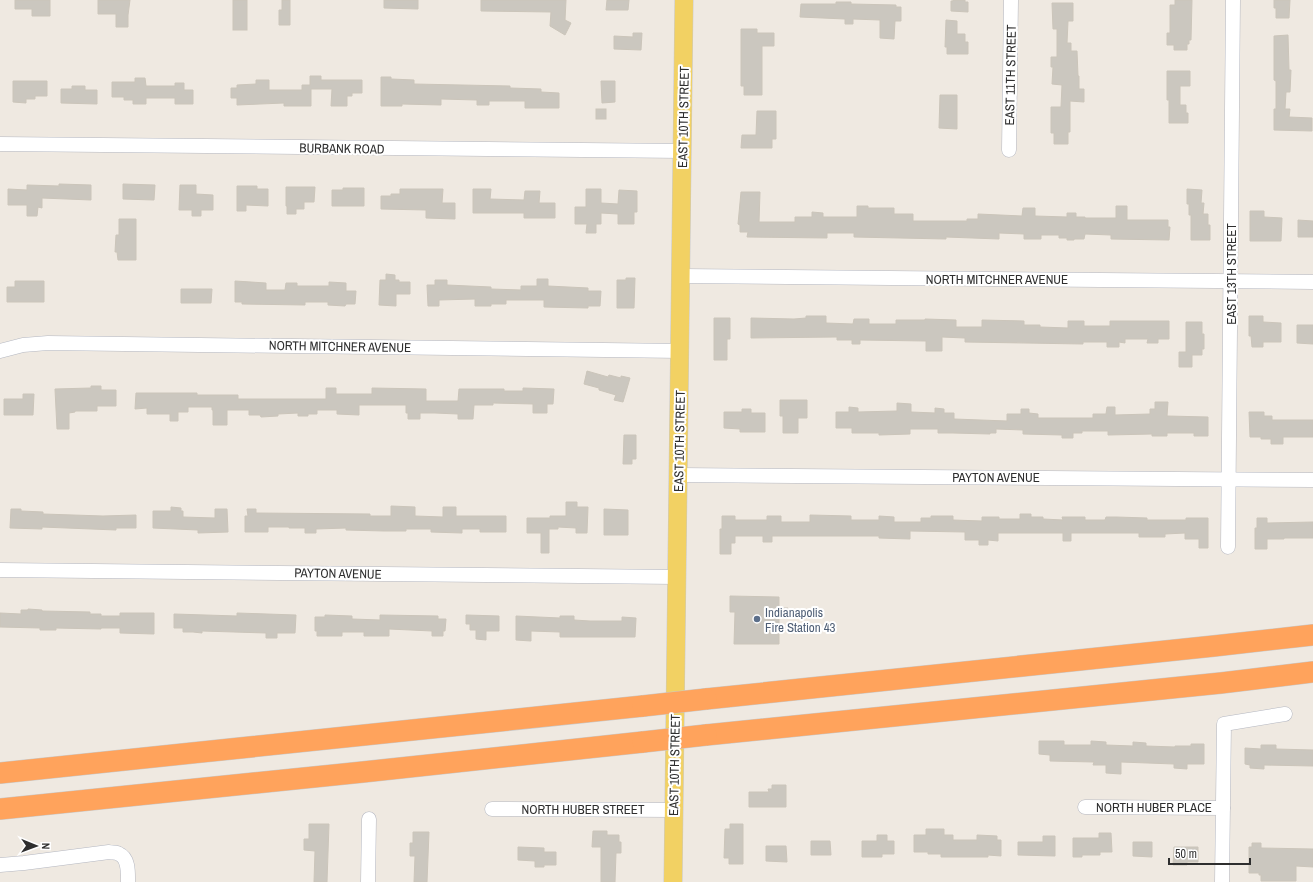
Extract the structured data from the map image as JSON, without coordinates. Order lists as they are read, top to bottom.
{
  "streets": {
    "main road": ["EAST 10TH STREET"],
    "street": [
      "EAST 11TH STREET",
      "BURBANK ROAD",
      "EAST 13TH STREET",
      "NORTH MITCHNER AVENUE",
      "PAYTON AVENUE",
      "NORTH HUBER PLACE",
      "NORTH HUBER STREET"
    ]
  },
  "crossings": [
    ["EAST 10TH STREET", "BURBANK ROAD"],
    ["EAST 10TH STREET", "NORTH MITCHNER AVENUE"],
    ["EAST 10TH STREET", "PAYTON AVENUE"],
    ["EAST 10TH STREET", "NORTH HUBER STREET"],
    ["EAST 13TH STREET", "NORTH MITCHNER AVENUE"],
    ["EAST 13TH STREET", "PAYTON AVENUE"]
  ],
  "places": ["Indianapolis Fire Station 43"],
  "scale_bar": "50 m",
  "north": "right"
}
